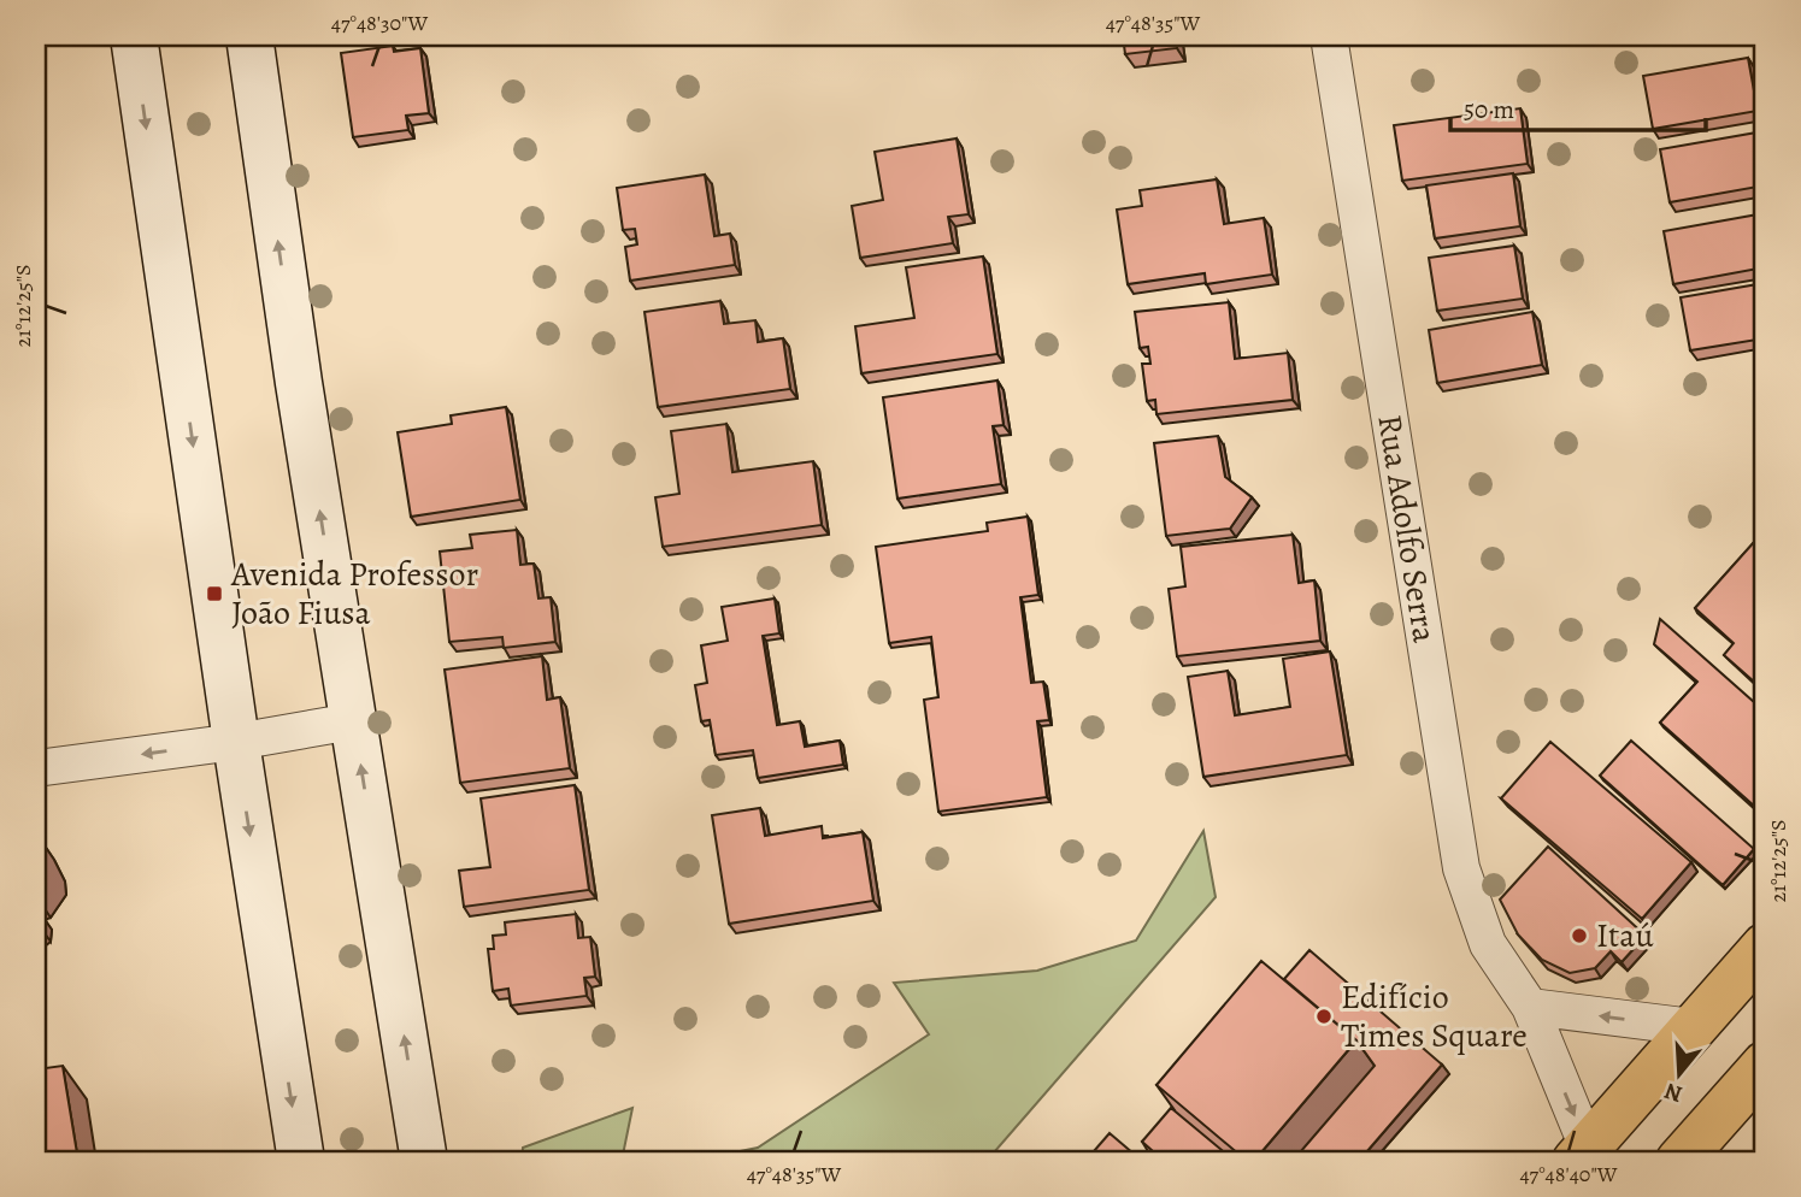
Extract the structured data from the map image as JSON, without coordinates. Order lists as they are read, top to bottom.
{
  "streets": {
    "street": ["Rua Adolfo Serra"]
  },
  "places": {
    "transit": ["Avenida Professor João Fiusa"],
    "other": ["Itaú", "Edifício Times Square"]
  },
  "scale_bar": "50 m",
  "north": "bottom",
  "coordinates": [
    "47°48'30\"W",
    "47°48'35\"W",
    "21°12'25\"S",
    "47°48'40\"W"
  ]
}
